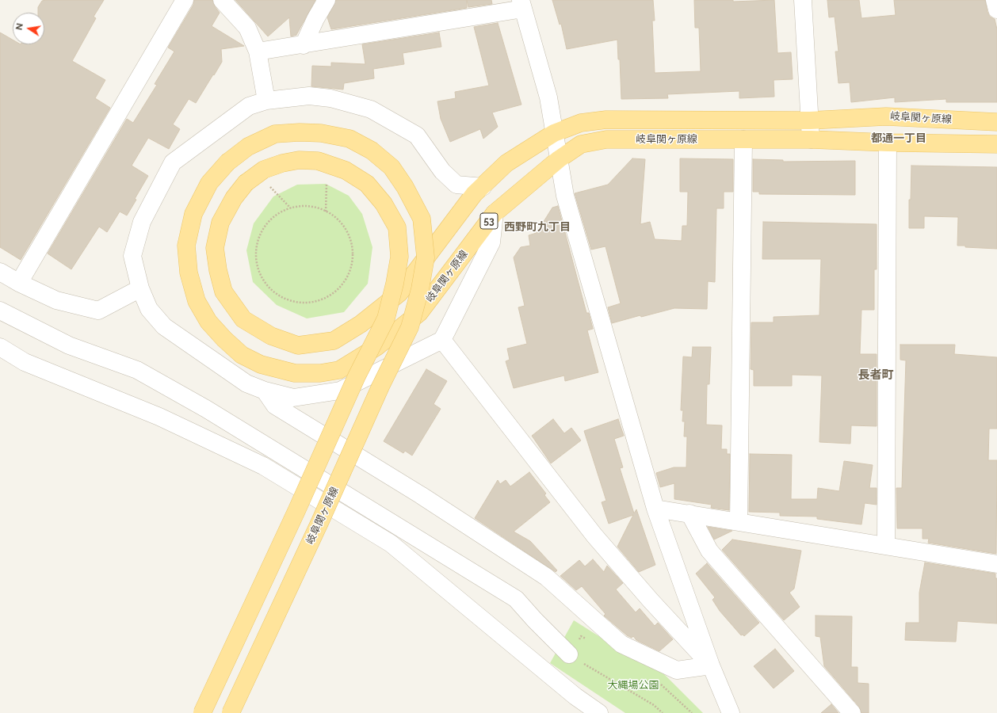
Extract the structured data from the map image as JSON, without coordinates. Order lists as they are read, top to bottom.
{
  "streets": {
    "main road": ["岐阜関ヶ原線", "53"]
  },
  "districts": ["都通一丁目", "西野町九丁目", "長者町"],
  "parks": ["大縄場公園"],
  "north": "left"
}
